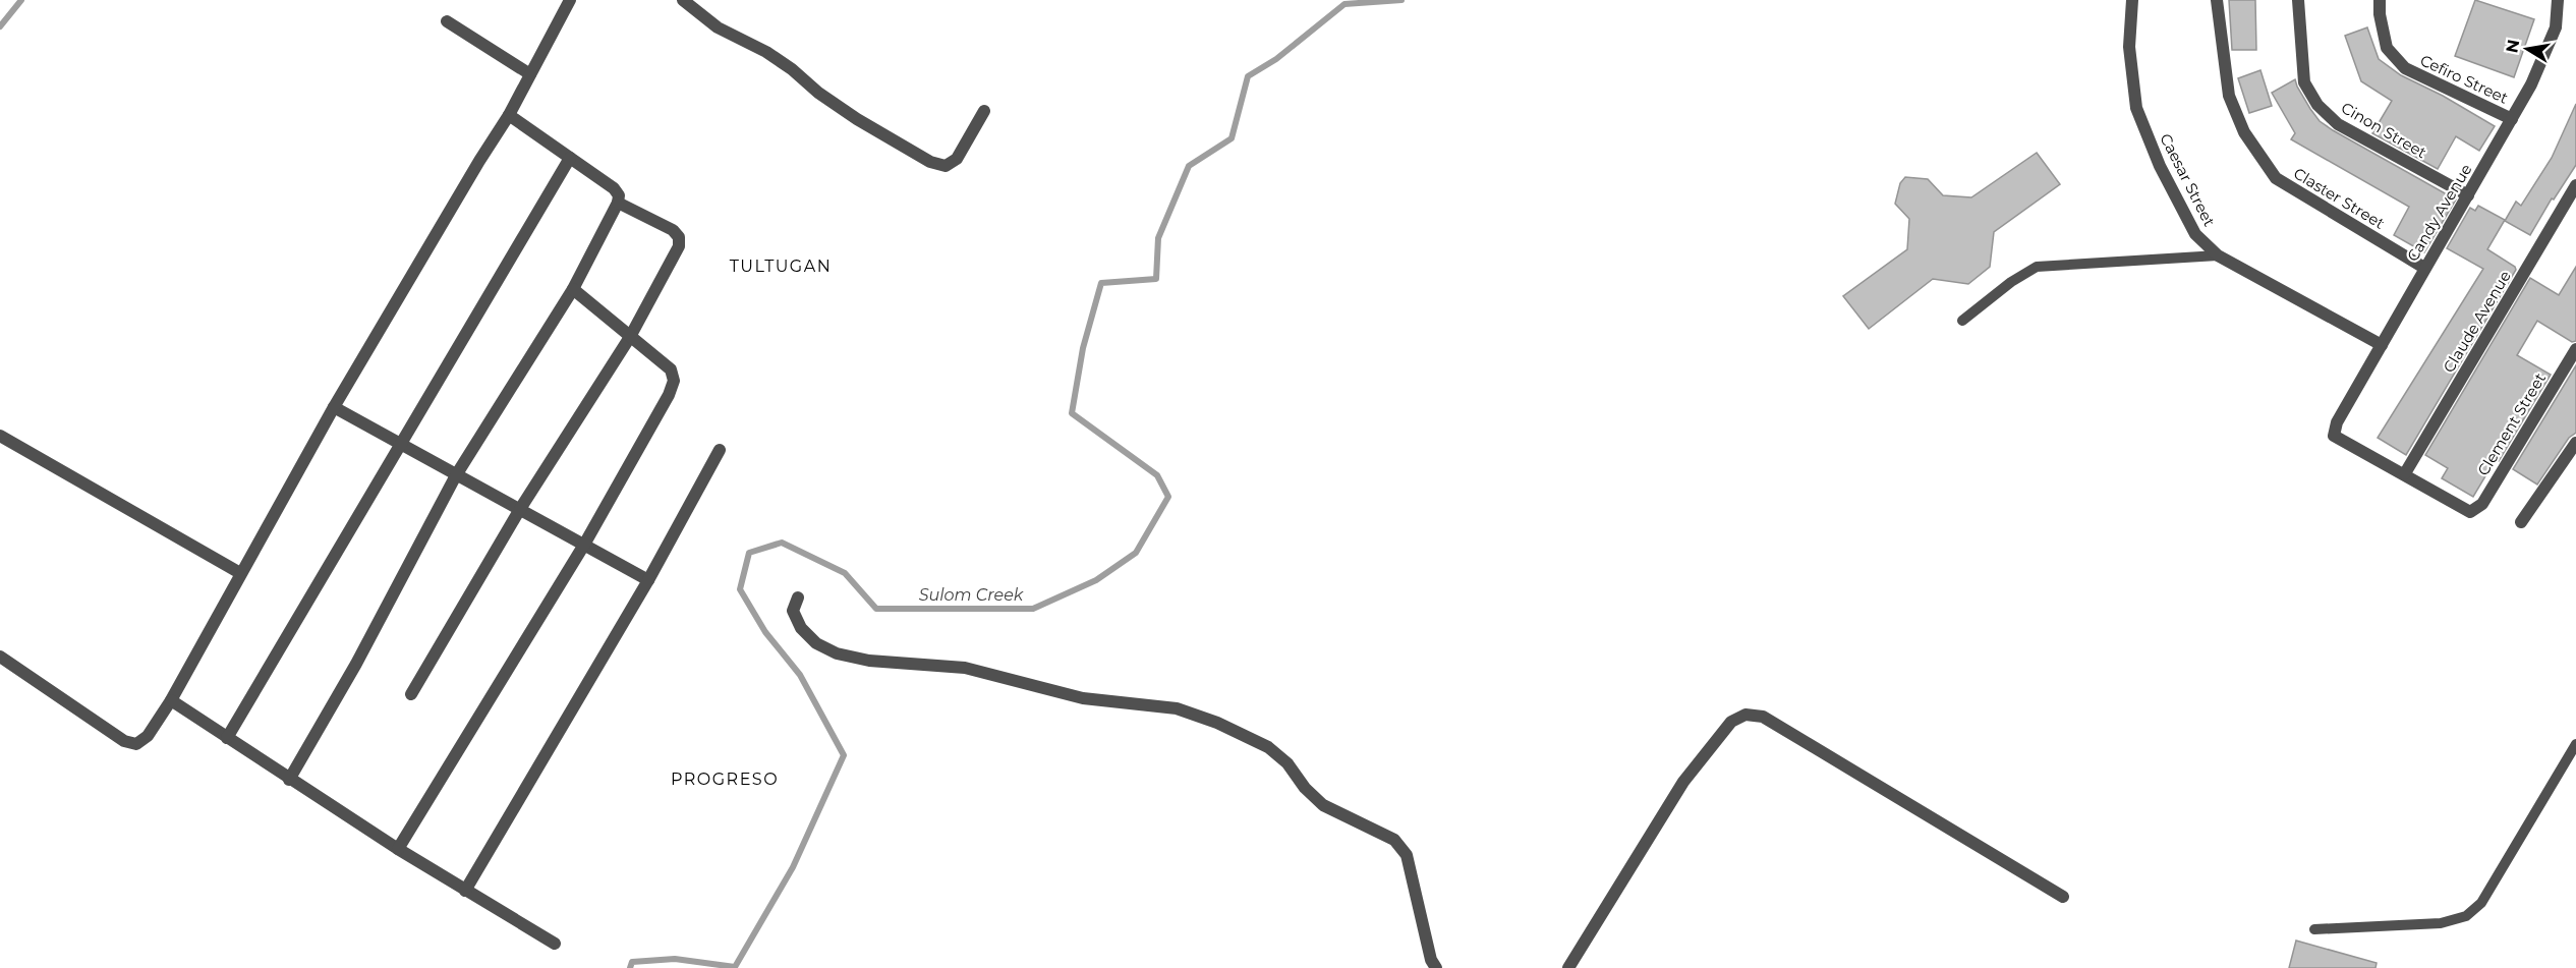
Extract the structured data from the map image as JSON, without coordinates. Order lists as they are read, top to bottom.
{
  "streets": {
    "street": [
      "Cefiro Street",
      "Cinon Street",
      "Caesar Street",
      "Claster Street",
      "Candy Avenue",
      "Claude Avenue",
      "Clement Street"
    ]
  },
  "crossings": [
    ["Cefiro Street", "Candy Avenue"],
    ["Cinon Street", "Candy Avenue"],
    ["Caesar Street", "Candy Avenue"],
    ["Claster Street", "Candy Avenue"],
    ["Candy Avenue", "Claude Avenue"],
    ["Candy Avenue", "Clement Street"],
    ["Claude Avenue", "Clement Street"]
  ],
  "districts": ["TULTUGAN", "PROGRESO"],
  "water": ["Sulom Creek"],
  "north": "left"
}
